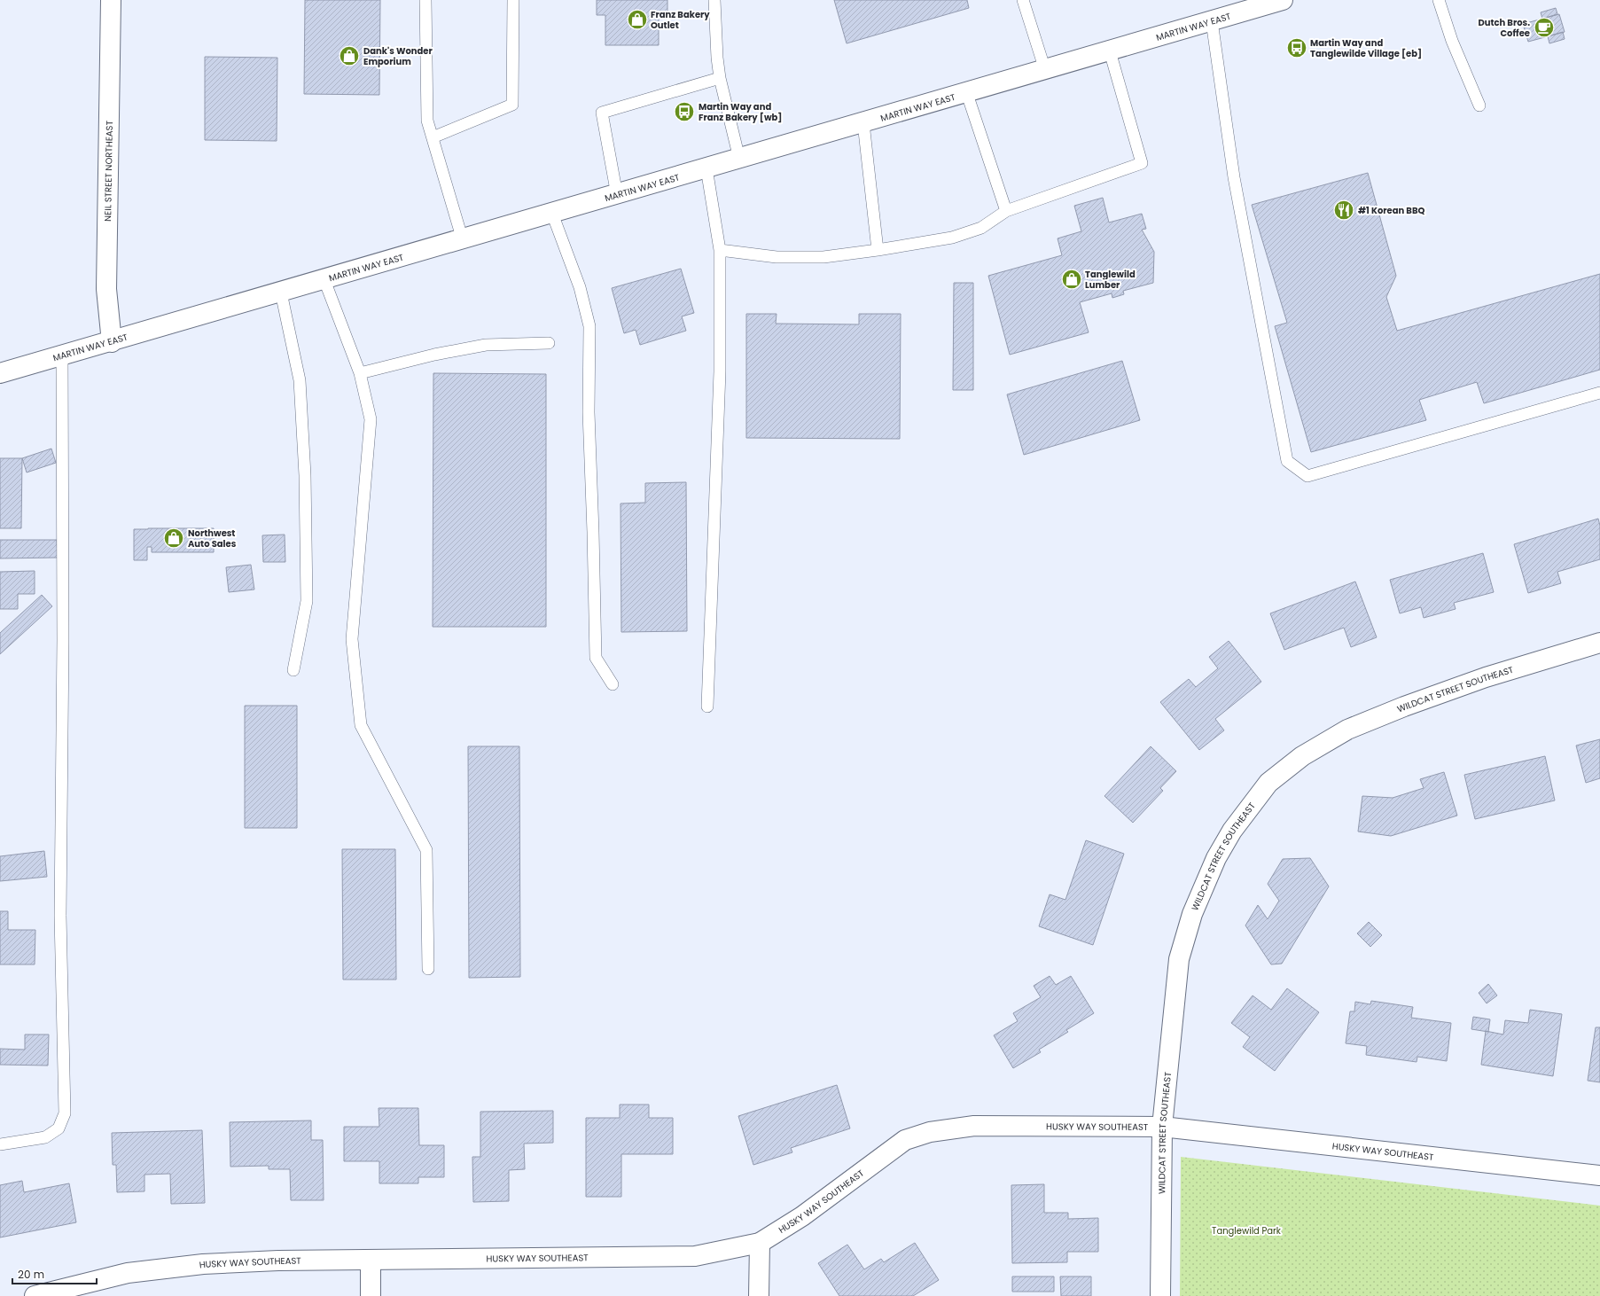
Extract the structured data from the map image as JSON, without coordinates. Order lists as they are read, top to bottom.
{
  "streets": {
    "street": [
      "MARTIN WAY EAST",
      "NEIL STREET NORTHEAST",
      "WILDCAT STREET SOUTHEAST",
      "HUSKY WAY SOUTHEAST"
    ]
  },
  "crossings": [
    ["MARTIN WAY EAST", "NEIL STREET NORTHEAST"],
    ["WILDCAT STREET SOUTHEAST", "HUSKY WAY SOUTHEAST"]
  ],
  "parks": ["Tanglewild Park"],
  "places": {
    "shop": [
      "Franz Bakery Outlet",
      "Dank's Wonder Emporium",
      "Tanglewild Lumber",
      "Northwest Auto Sales"
    ],
    "cafe": ["Dutch Bros. Coffee"],
    "bus stop": ["Martin Way and Tanglewilde Village [eb]", "Martin Way and Franz Bakery [wb]"],
    "restaurant": ["#1 Korean BBQ"]
  },
  "scale_bar": "20 m"
}
